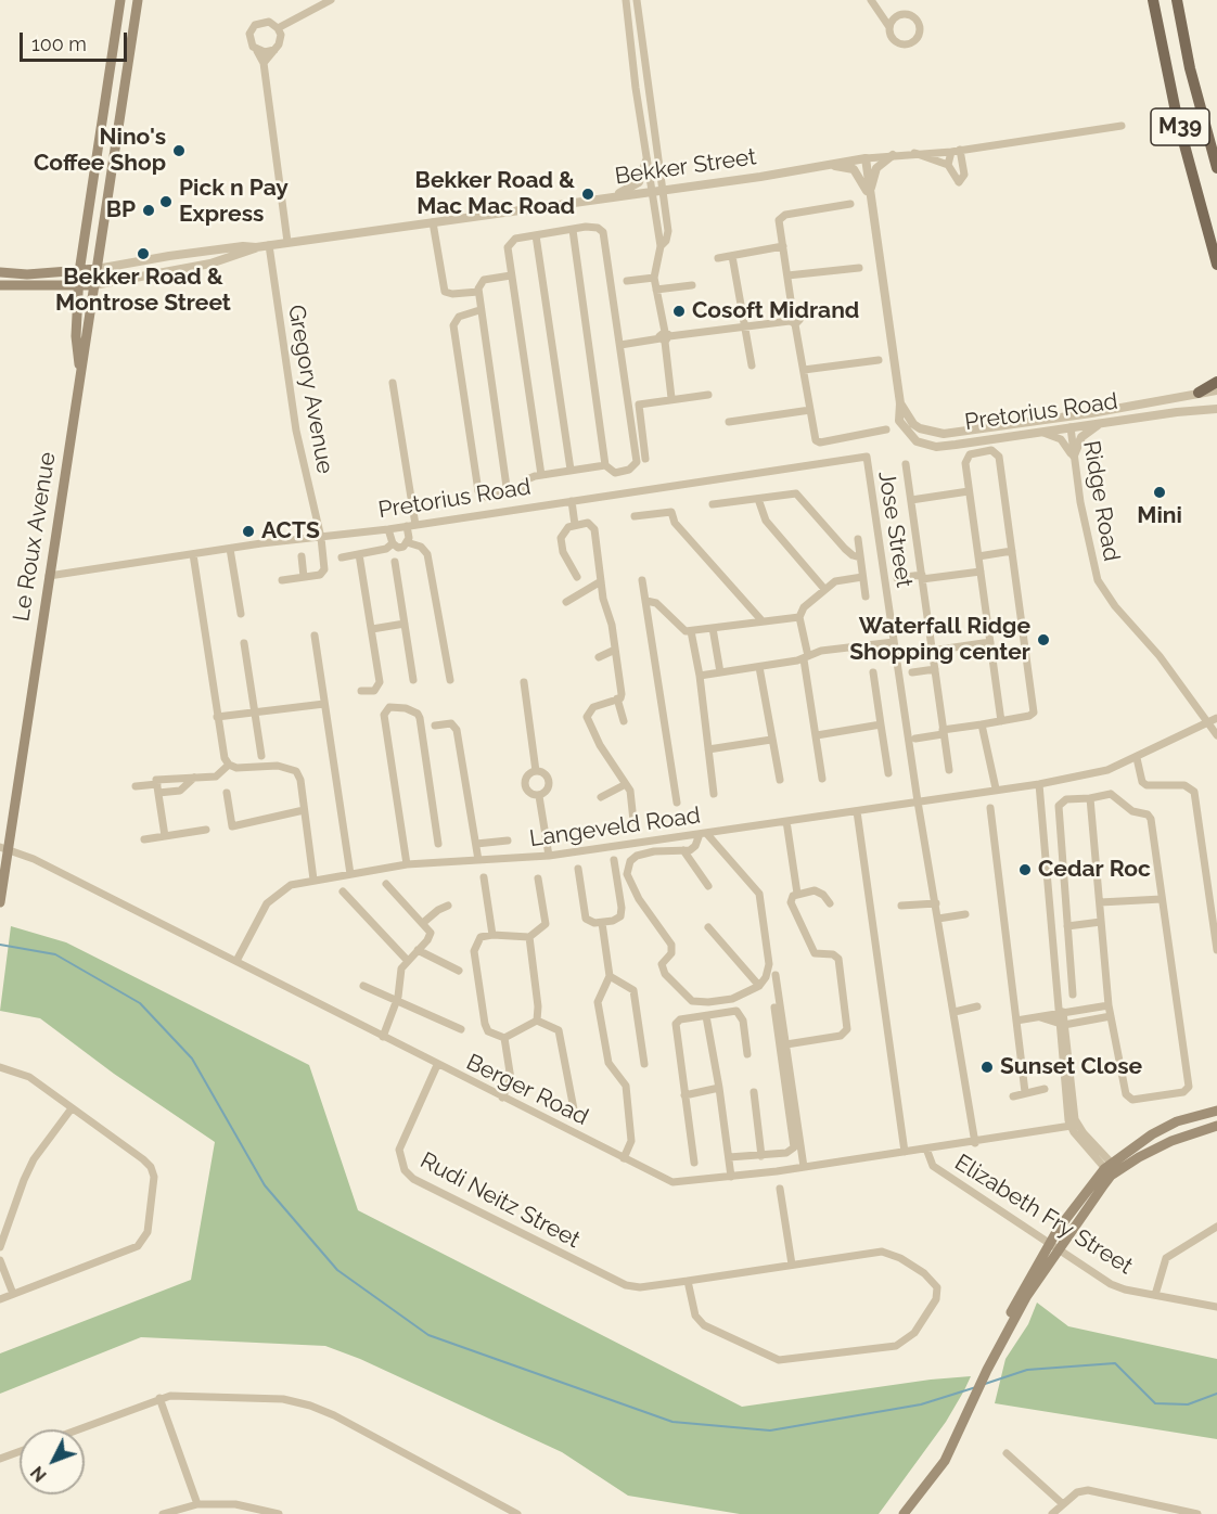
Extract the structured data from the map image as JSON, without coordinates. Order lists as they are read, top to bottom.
{
  "streets": {
    "main road": ["M39", "Le Roux Avenue"],
    "street": [
      "Bekker Street",
      "Gregory Avenue",
      "Pretorius Road",
      "Ridge Road",
      "Jose Street",
      "Langeveld Road",
      "Berger Road",
      "Rudi Neitz Street",
      "Elizabeth Fry Street"
    ]
  },
  "crossings": [
    ["Bekker Street", "Gregory Avenue"],
    ["Bekker Street", "Pretorius Road"],
    ["Bekker Street", "Le Roux Avenue"],
    ["Gregory Avenue", "Pretorius Road"],
    ["Pretorius Road", "Ridge Road"],
    ["Pretorius Road", "Jose Street"],
    ["Pretorius Road", "Le Roux Avenue"],
    ["Ridge Road", "Langeveld Road"],
    ["Jose Street", "Langeveld Road"],
    ["Jose Street", "Berger Road"],
    ["Le Roux Avenue", "Berger Road"],
    ["Langeveld Road", "Berger Road"],
    ["Berger Road", "Rudi Neitz Street"],
    ["Berger Road", "Elizabeth Fry Street"]
  ],
  "places": [
    "Nino's Coffee Shop",
    "Bekker Road & Mac Mac Road",
    "Pick n Pay Express",
    "BP",
    "Bekker Road & Montrose Street",
    "Cosoft Midrand",
    "Mini",
    "ACTS",
    "Waterfall Ridge Shopping center",
    "Cedar Roc",
    "Sunset Close"
  ],
  "scale_bar": "100 m",
  "north": "bottom left"
}
